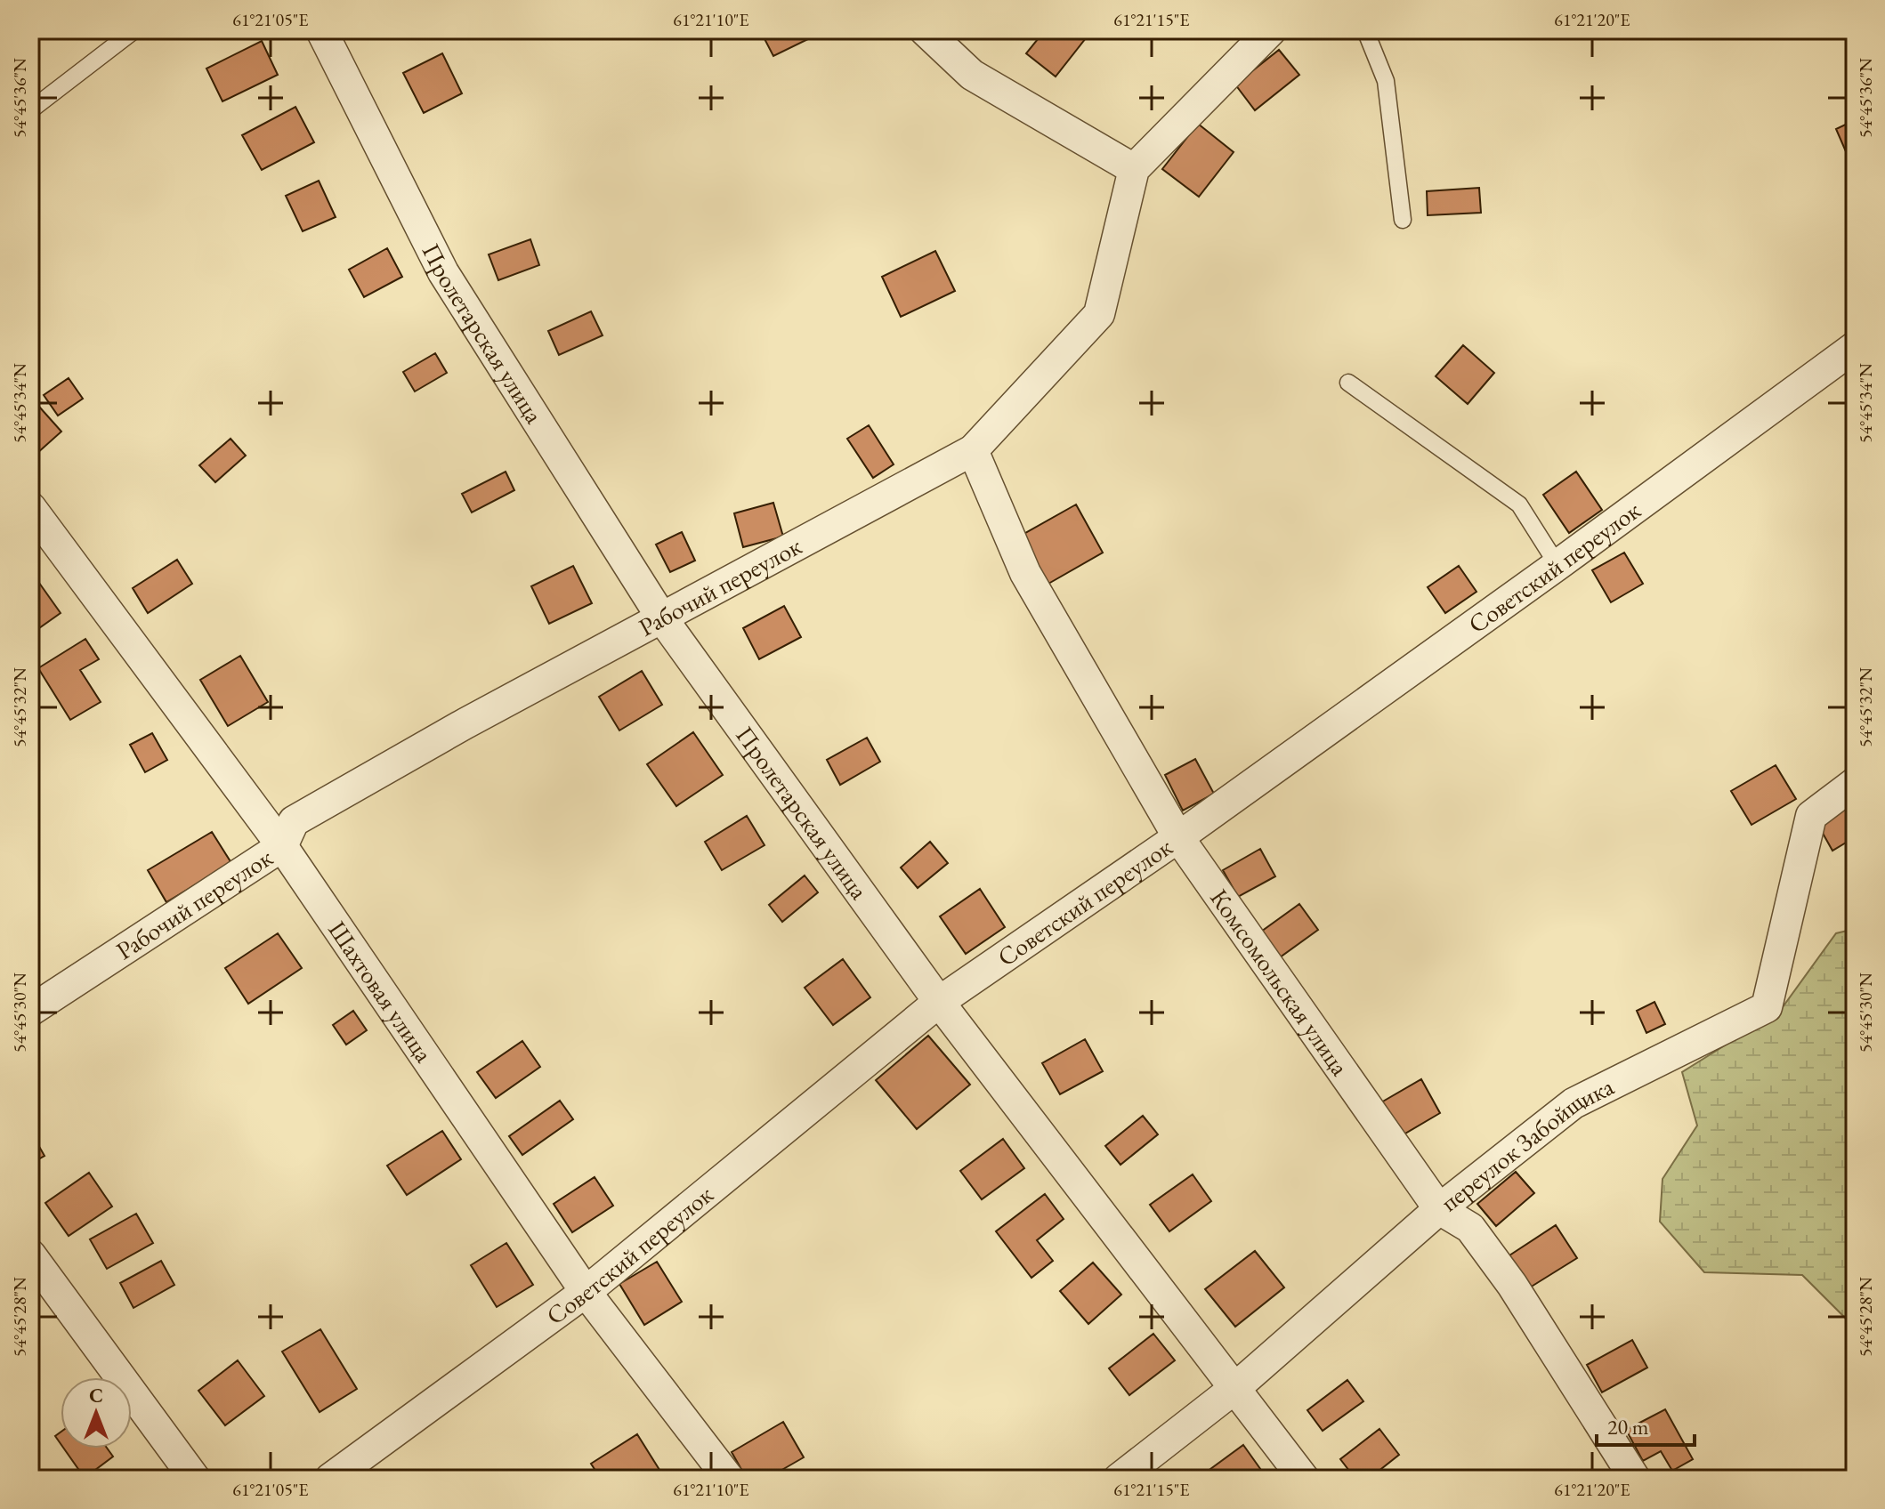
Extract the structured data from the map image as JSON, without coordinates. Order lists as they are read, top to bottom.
{
  "streets": {
    "street": [
      "Пролетарская улица",
      "Советский переулок",
      "Рабочий переулок",
      "Комсомольская улица",
      "Шахтовая улица",
      "переулок Забойщика"
    ]
  },
  "crossings": [
    ["Пролетарская улица", "Советский переулок"],
    ["Пролетарская улица", "Рабочий переулок"],
    ["Пролетарская улица", "переулок Забойщика"],
    ["Советский переулок", "Комсомольская улица"],
    ["Советский переулок", "Шахтовая улица"],
    ["Рабочий переулок", "Комсомольская улица"],
    ["Рабочий переулок", "Шахтовая улица"],
    ["Комсомольская улица", "переулок Забойщика"]
  ],
  "scale_bar": "20 m",
  "north": "top",
  "coordinates": [
    "61°21'05\"E",
    "61°21'10\"E",
    "61°21'15\"E",
    "61°21'20\"E",
    "54°45'36\"N",
    "54°45'34\"N",
    "54°45'32\"N",
    "54°45'30\"N",
    "54°45'28\"N"
  ]
}
